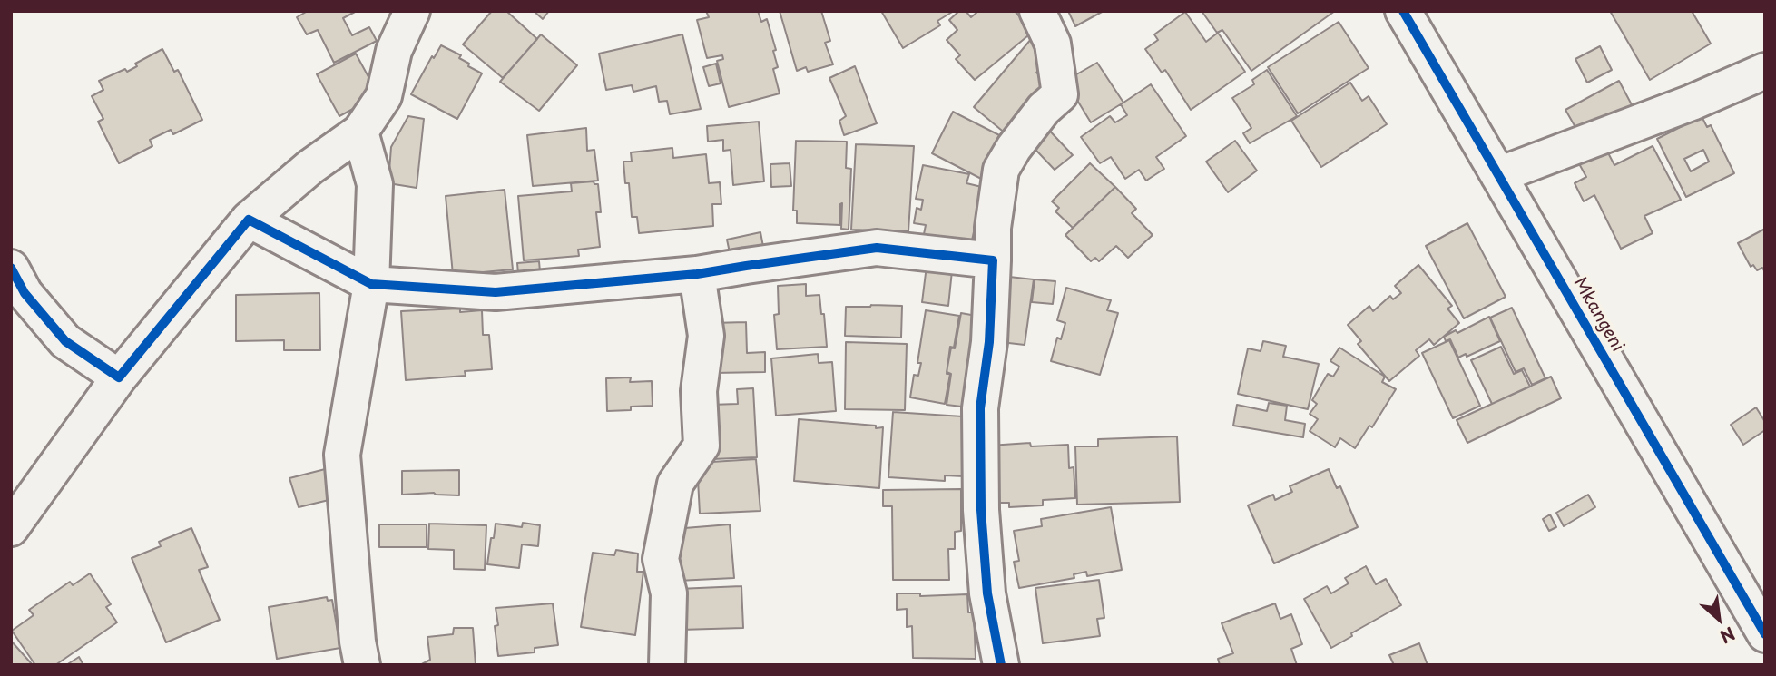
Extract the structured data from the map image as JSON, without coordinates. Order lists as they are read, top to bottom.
{
  "streets": {
    "street": ["Mkangeni"]
  },
  "north": "bottom right"
}
